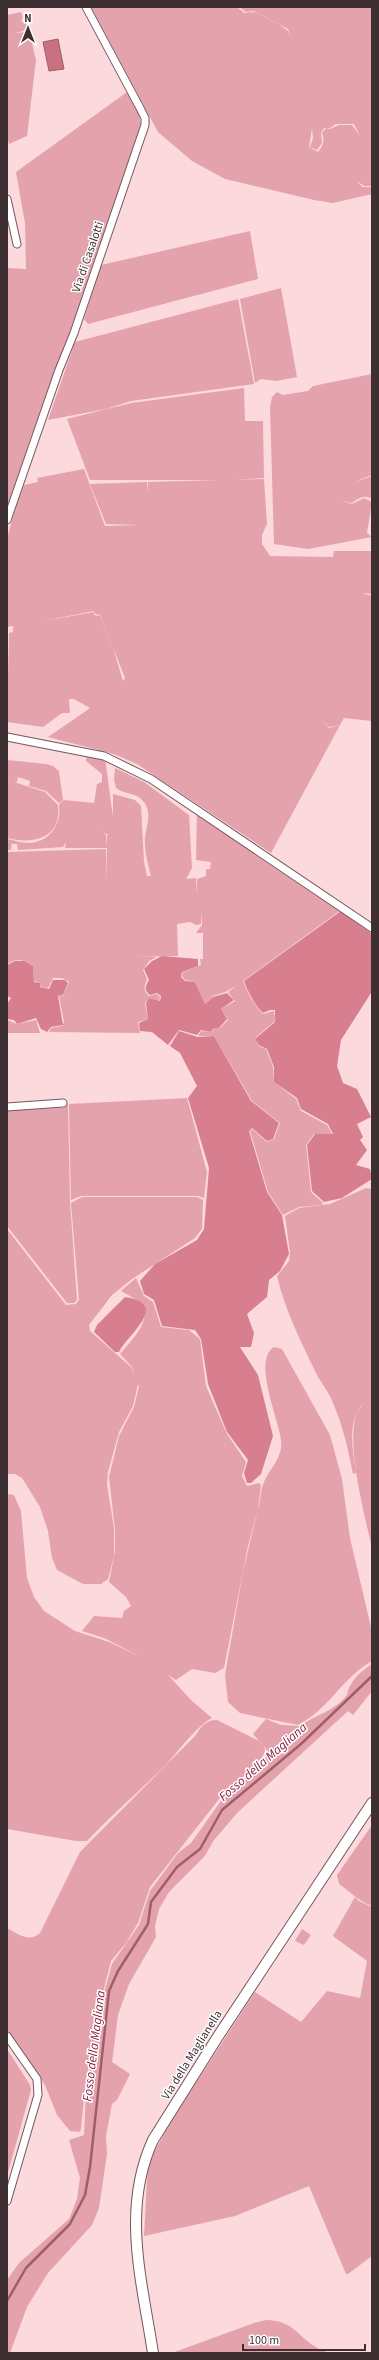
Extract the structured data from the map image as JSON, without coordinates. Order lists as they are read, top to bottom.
{
  "streets": {
    "street": ["Via di Casalotti", "Via della Maglianella"]
  },
  "water": ["Fosso della Magliana"],
  "scale_bar": "100 m",
  "north": "top"
}
